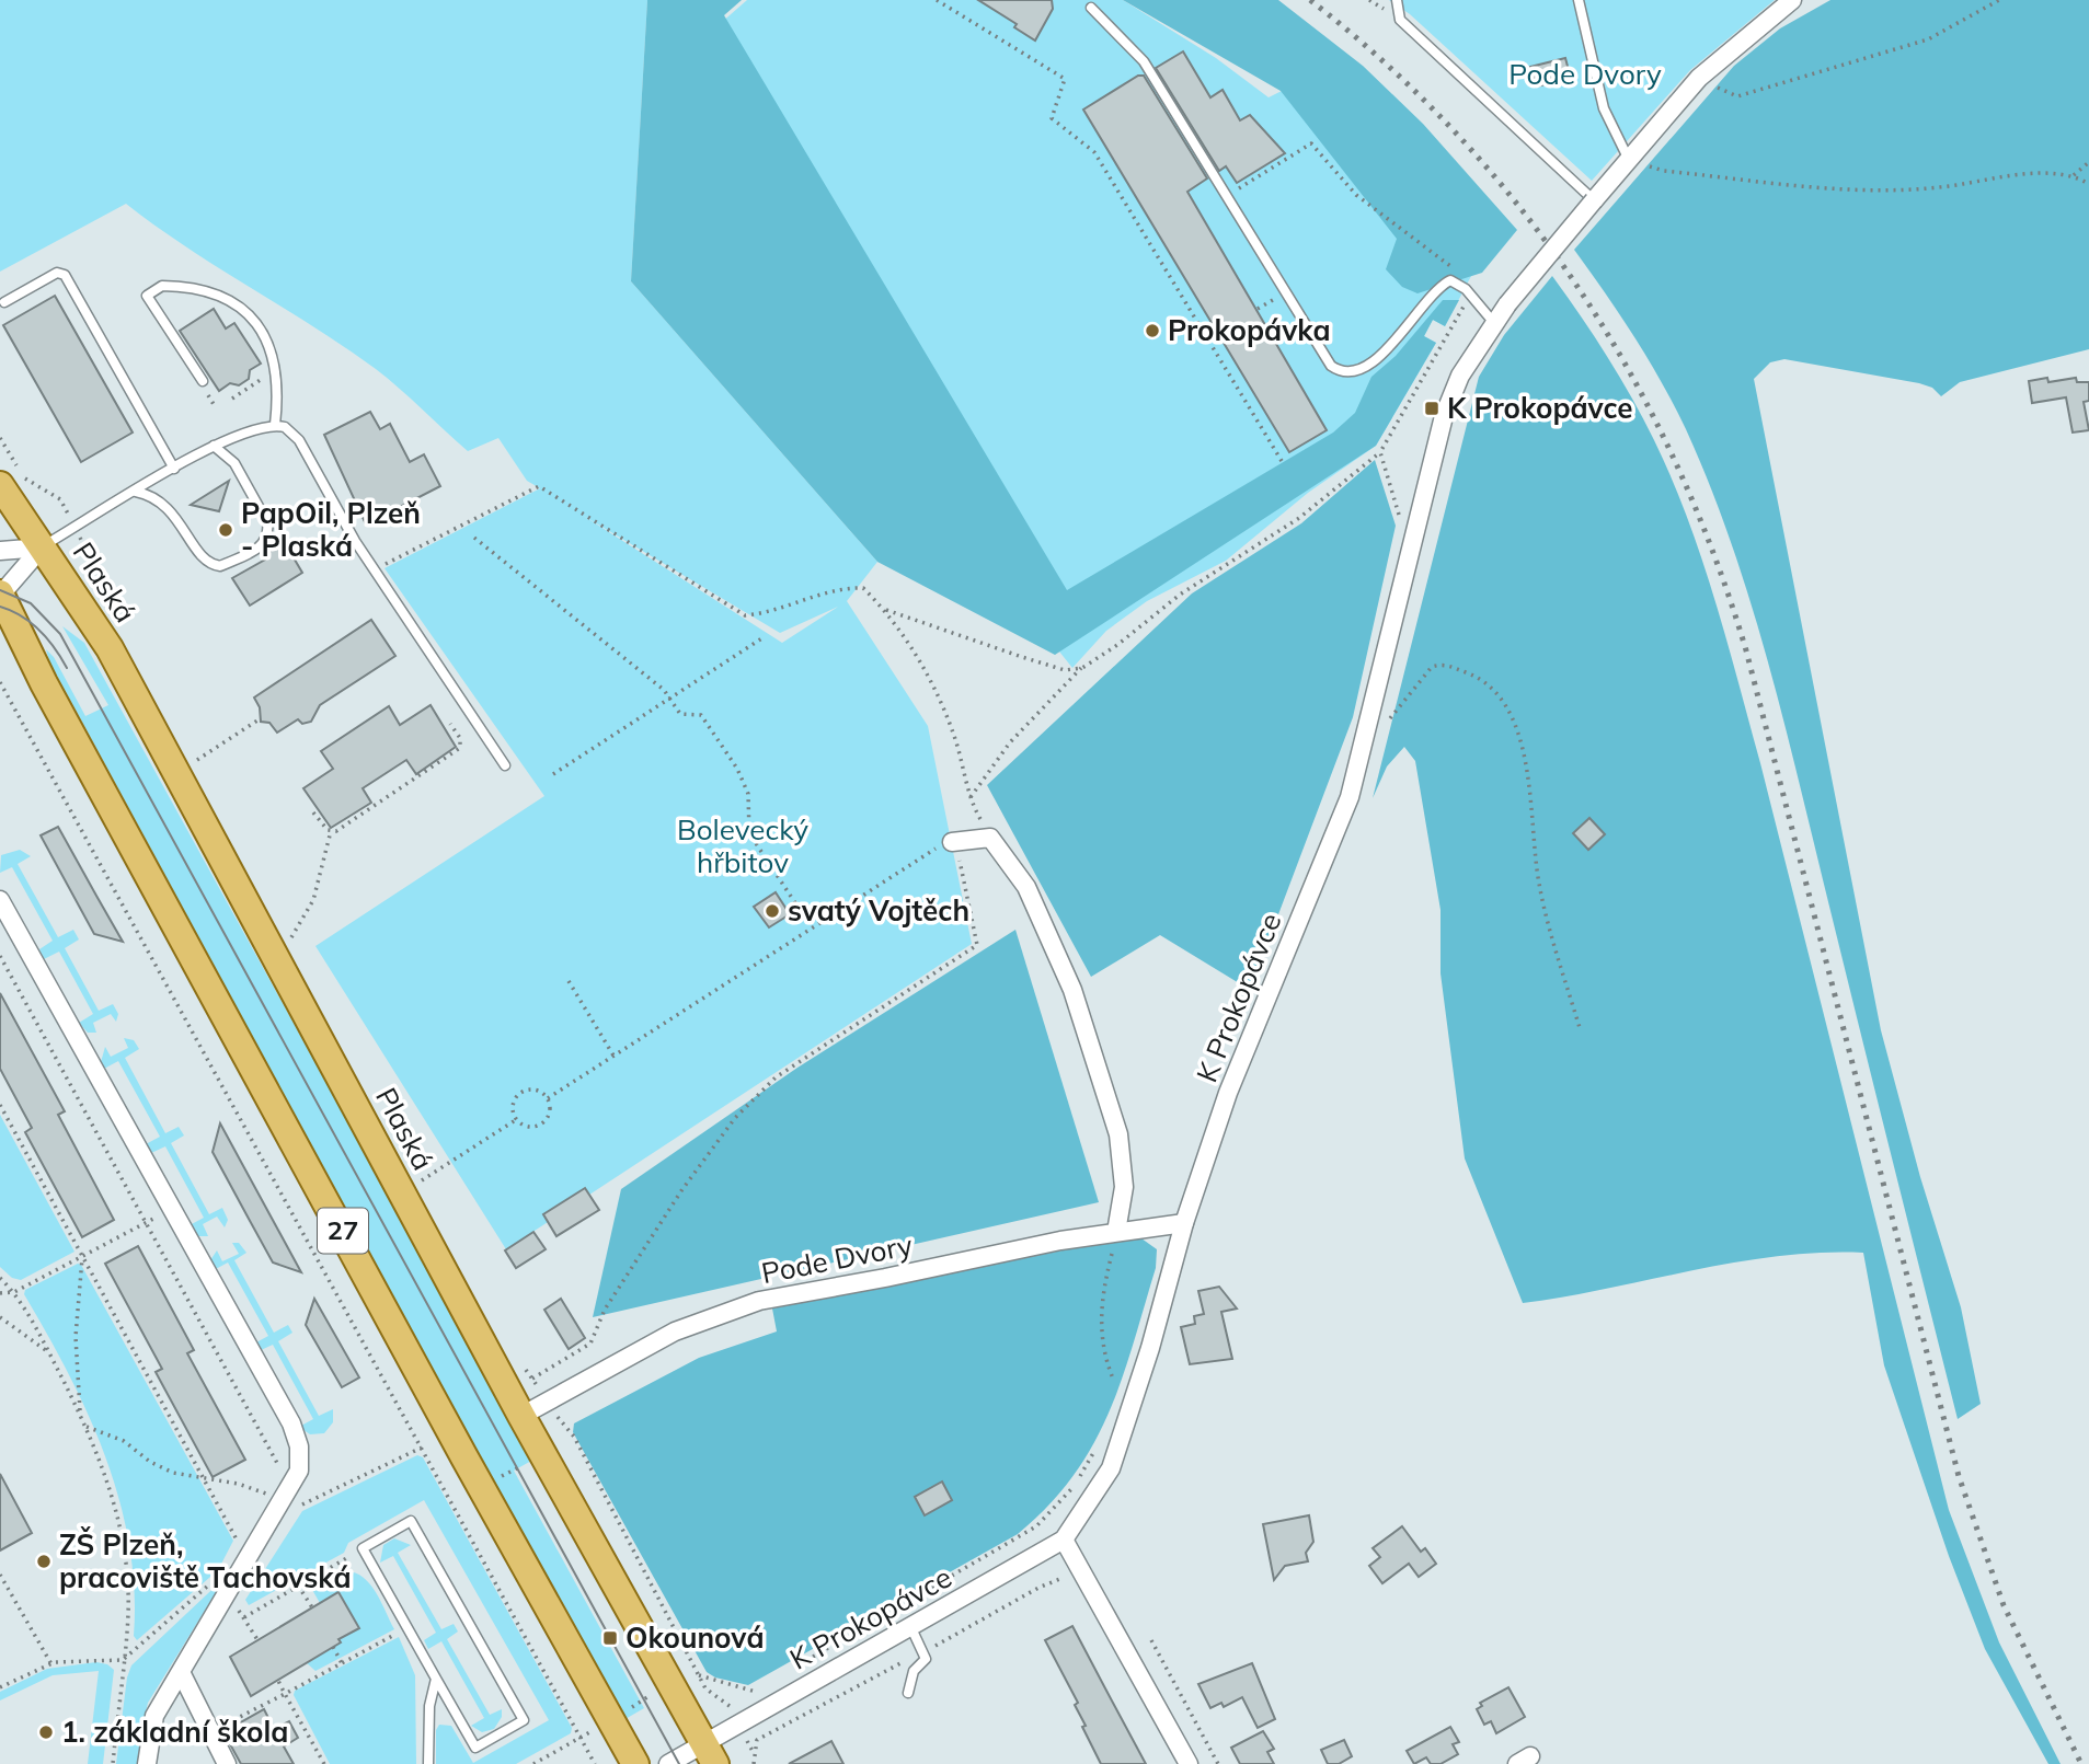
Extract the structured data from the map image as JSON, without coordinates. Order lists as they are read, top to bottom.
{
  "streets": {
    "main road": ["Plaská", "27"],
    "street": ["K Prokopávce", "Pode Dvory"]
  },
  "crossings": [
    ["Plaská", "K Prokopávce"],
    ["Plaská", "Pode Dvory"],
    ["K Prokopávce", "Pode Dvory"]
  ],
  "parks": ["Pode Dvory", "Bolevecký hřbitov"],
  "places": {
    "other": [
      "Prokopávka",
      "PapOil, Plzeň - Plaská",
      "svatý Vojtěch",
      "ZŠ Plzeň, pracoviště Tachovská",
      "1. základní škola"
    ],
    "transit": ["K Prokopávce", "Okounová"]
  }
}
